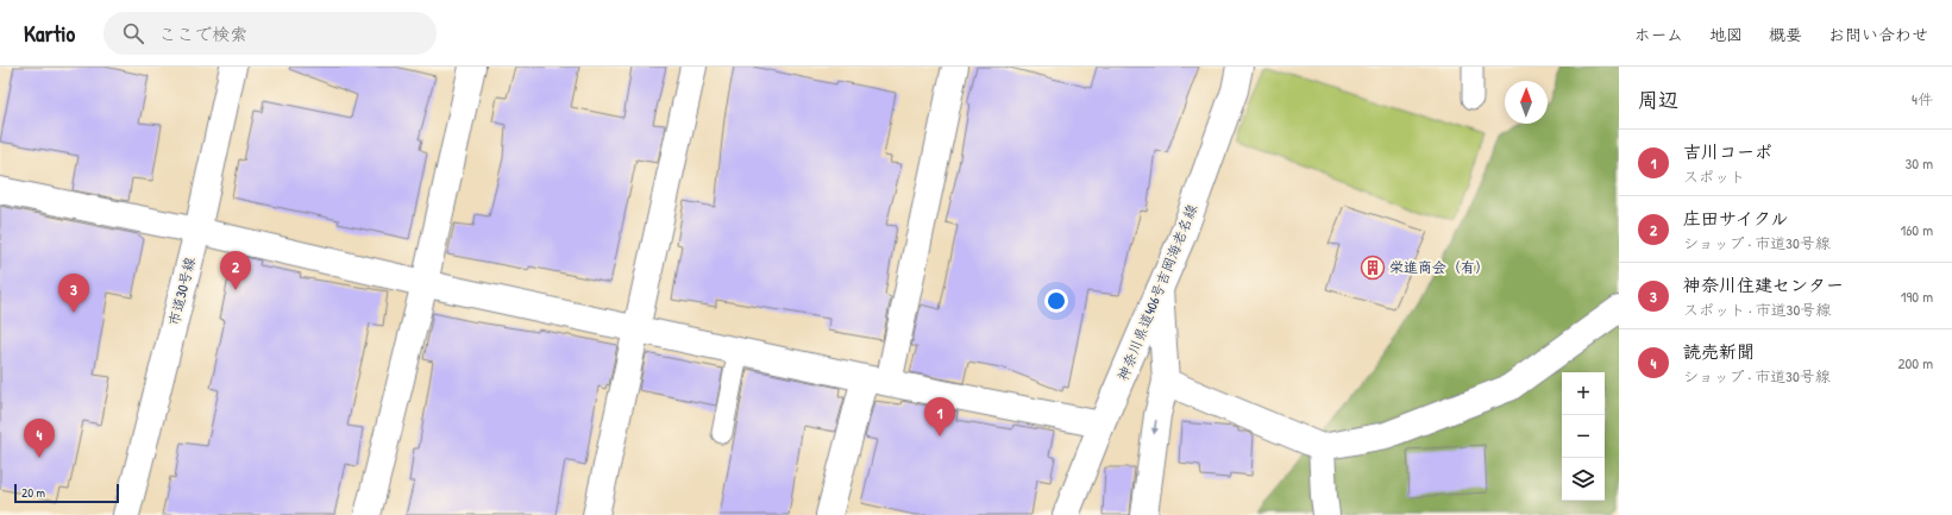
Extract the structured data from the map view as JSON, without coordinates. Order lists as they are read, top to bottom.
{
  "streets": {
    "street": ["市道30号線", "神奈川県道406号吉岡海老名線"]
  },
  "places": {
    "building": ["栄進商会（有）"]
  },
  "scale_bar": "20 m",
  "north": "top",
  "page": {
    "header": "Kartio",
    "search": "ここで検索",
    "nav": [
      "ホーム",
      "地図",
      "概要",
      "お問い合わせ"
    ],
    "heading": ["周辺", "4件"],
    "list": [
      {
        "mark": "1",
        "name": "吉川コーポ",
        "note": "スポット",
        "value": "30 m"
      },
      {
        "mark": "2",
        "name": "庄田サイクル",
        "note": "ショップ · 市道30号線",
        "value": "160 m"
      },
      {
        "mark": "3",
        "name": "神奈川住建センター",
        "note": "スポット · 市道30号線",
        "value": "190 m"
      },
      {
        "mark": "4",
        "name": "読売新聞",
        "note": "ショップ · 市道30号線",
        "value": "200 m"
      }
    ],
    "pins": [
      "2",
      "3",
      "1",
      "4"
    ],
    "map_buttons": ["+", "−"],
    "scale": "20 m"
  }
}
